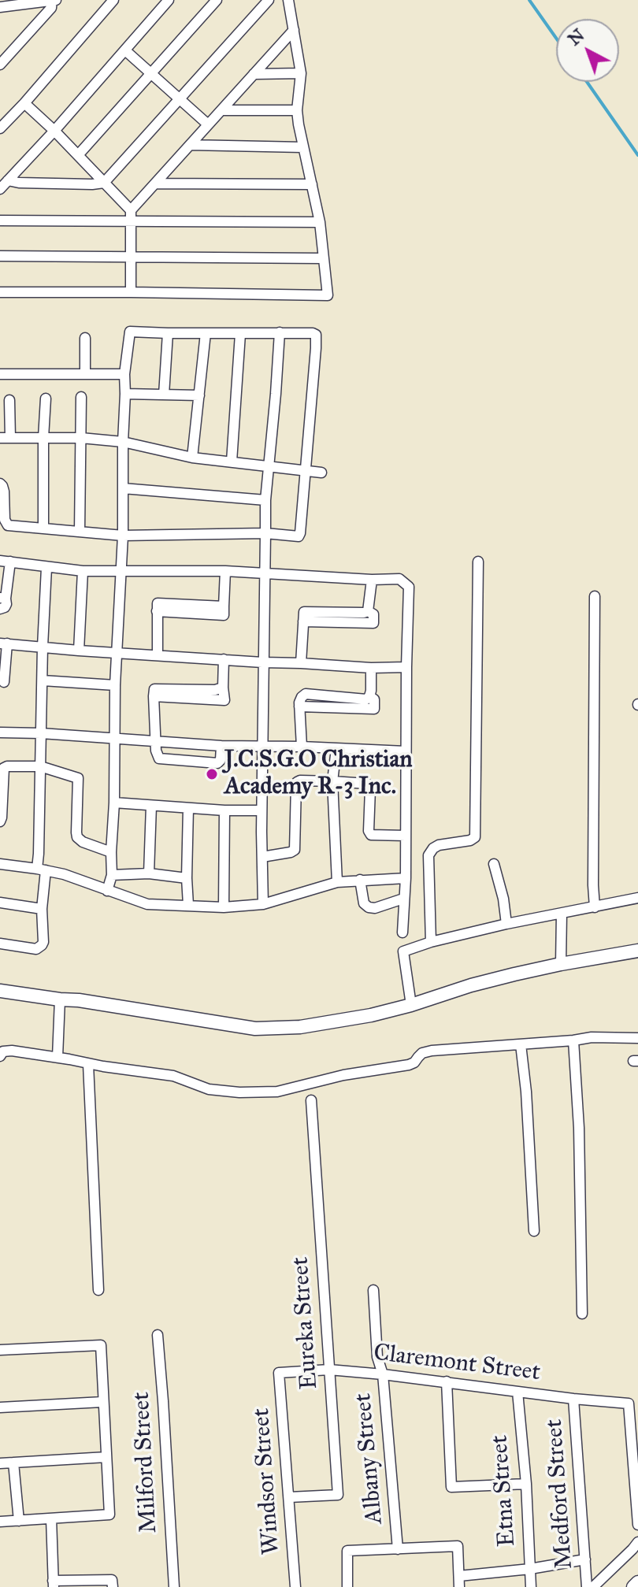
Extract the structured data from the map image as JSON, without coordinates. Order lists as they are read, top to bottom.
{
  "streets": {
    "street": [
      "Eureka Street",
      "Claremont Street",
      "Albany Street",
      "Milford Street",
      "Windsor Street",
      "Etna Street",
      "Medford Street"
    ]
  },
  "crossings": [
    ["Eureka Street", "Claremont Street"],
    ["Eureka Street", "Windsor Street"],
    ["Claremont Street", "Albany Street"],
    ["Claremont Street", "Windsor Street"],
    ["Claremont Street", "Etna Street"],
    ["Claremont Street", "Medford Street"]
  ],
  "places": ["J.C.S.G.O Christian Academy R-3 Inc."],
  "north": "top left"
}
